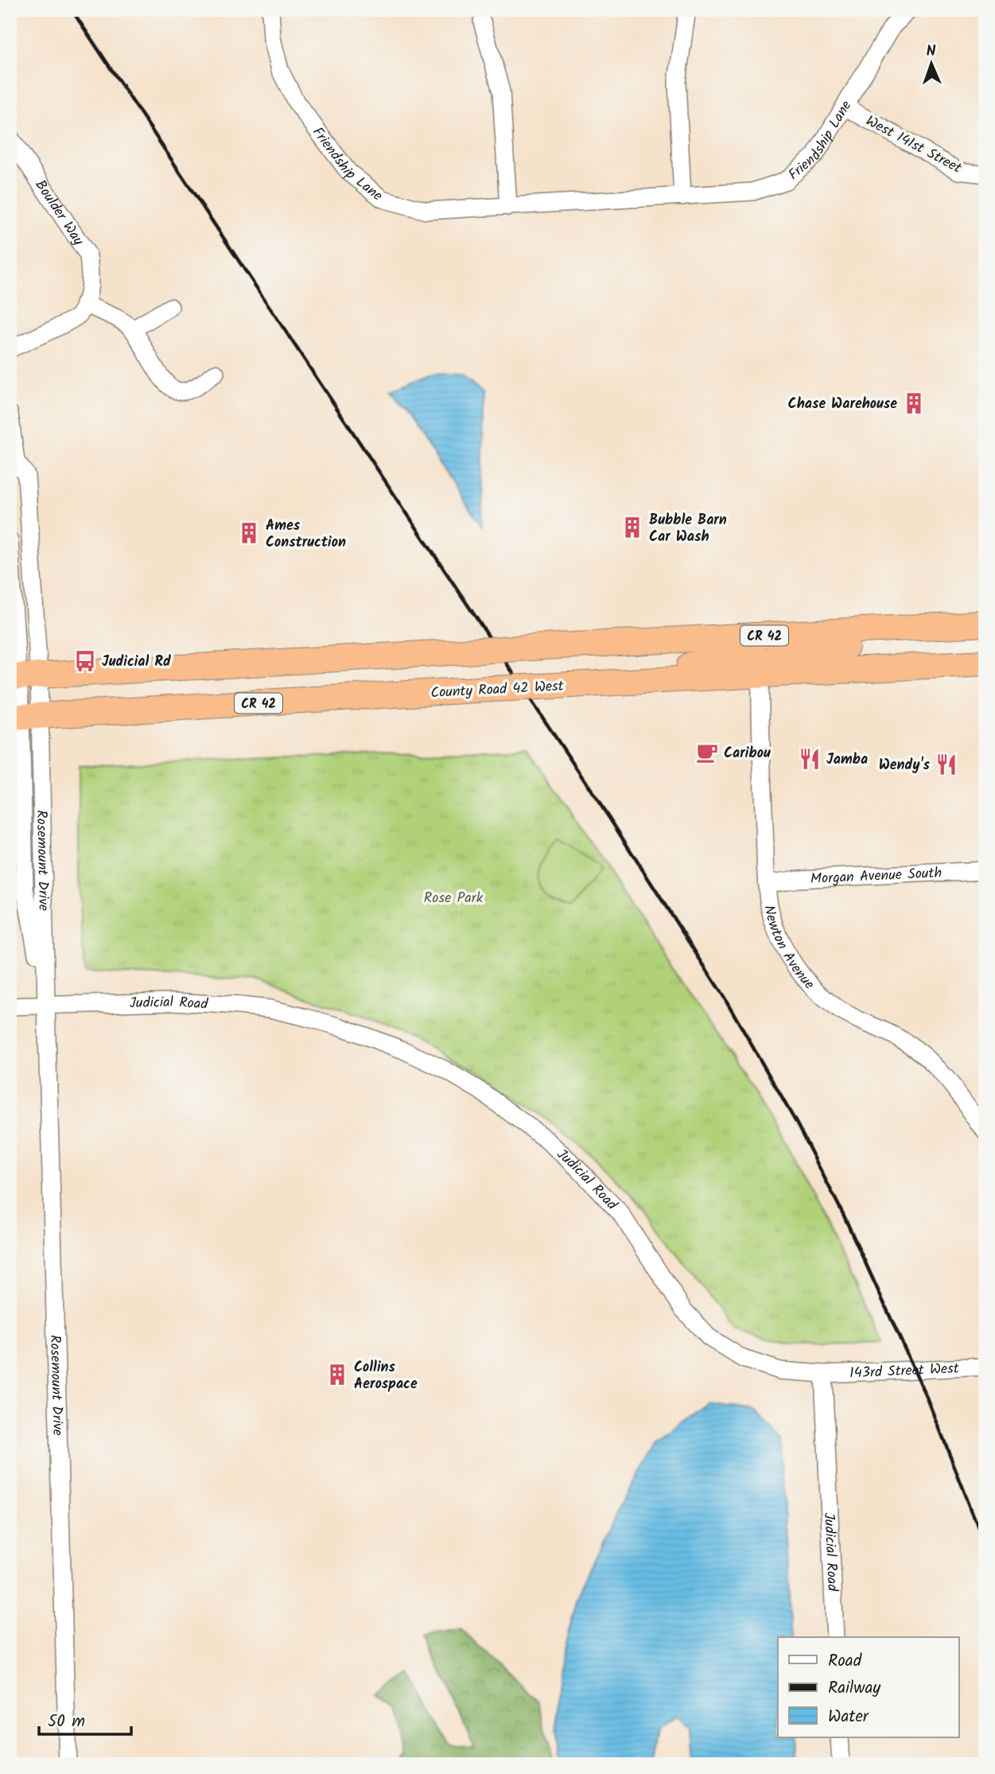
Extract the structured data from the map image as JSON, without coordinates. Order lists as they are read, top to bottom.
{
  "streets": {
    "highway": ["CR 42", "County Road 42 West"],
    "street": [
      "Friendship Lane",
      "West 141st Street",
      "Boulder Way",
      "Rosemount Drive",
      "Morgan Avenue South",
      "Newton Avenue",
      "Judicial Road",
      "143rd Street West"
    ]
  },
  "crossings": [
    ["Friendship Lane", "West 141st Street"],
    ["County Road 42 West", "Rosemount Drive"],
    ["County Road 42 West", "Newton Avenue"],
    ["Rosemount Drive", "Judicial Road"],
    ["Morgan Avenue South", "Newton Avenue"],
    ["Judicial Road", "143rd Street West"]
  ],
  "parks": ["Rose Park"],
  "places": {
    "building": [
      "Chase Warehouse",
      "Bubble Barn Car Wash",
      "Ames Construction",
      "Collins Aerospace"
    ],
    "bus stop": ["Judicial Rd"],
    "cafe": ["Caribou"],
    "restaurant": ["Jamba", "Wendy's"]
  },
  "legend": ["Road", "Railway", "Water"],
  "scale_bar": "50 m",
  "north": "top"
}
